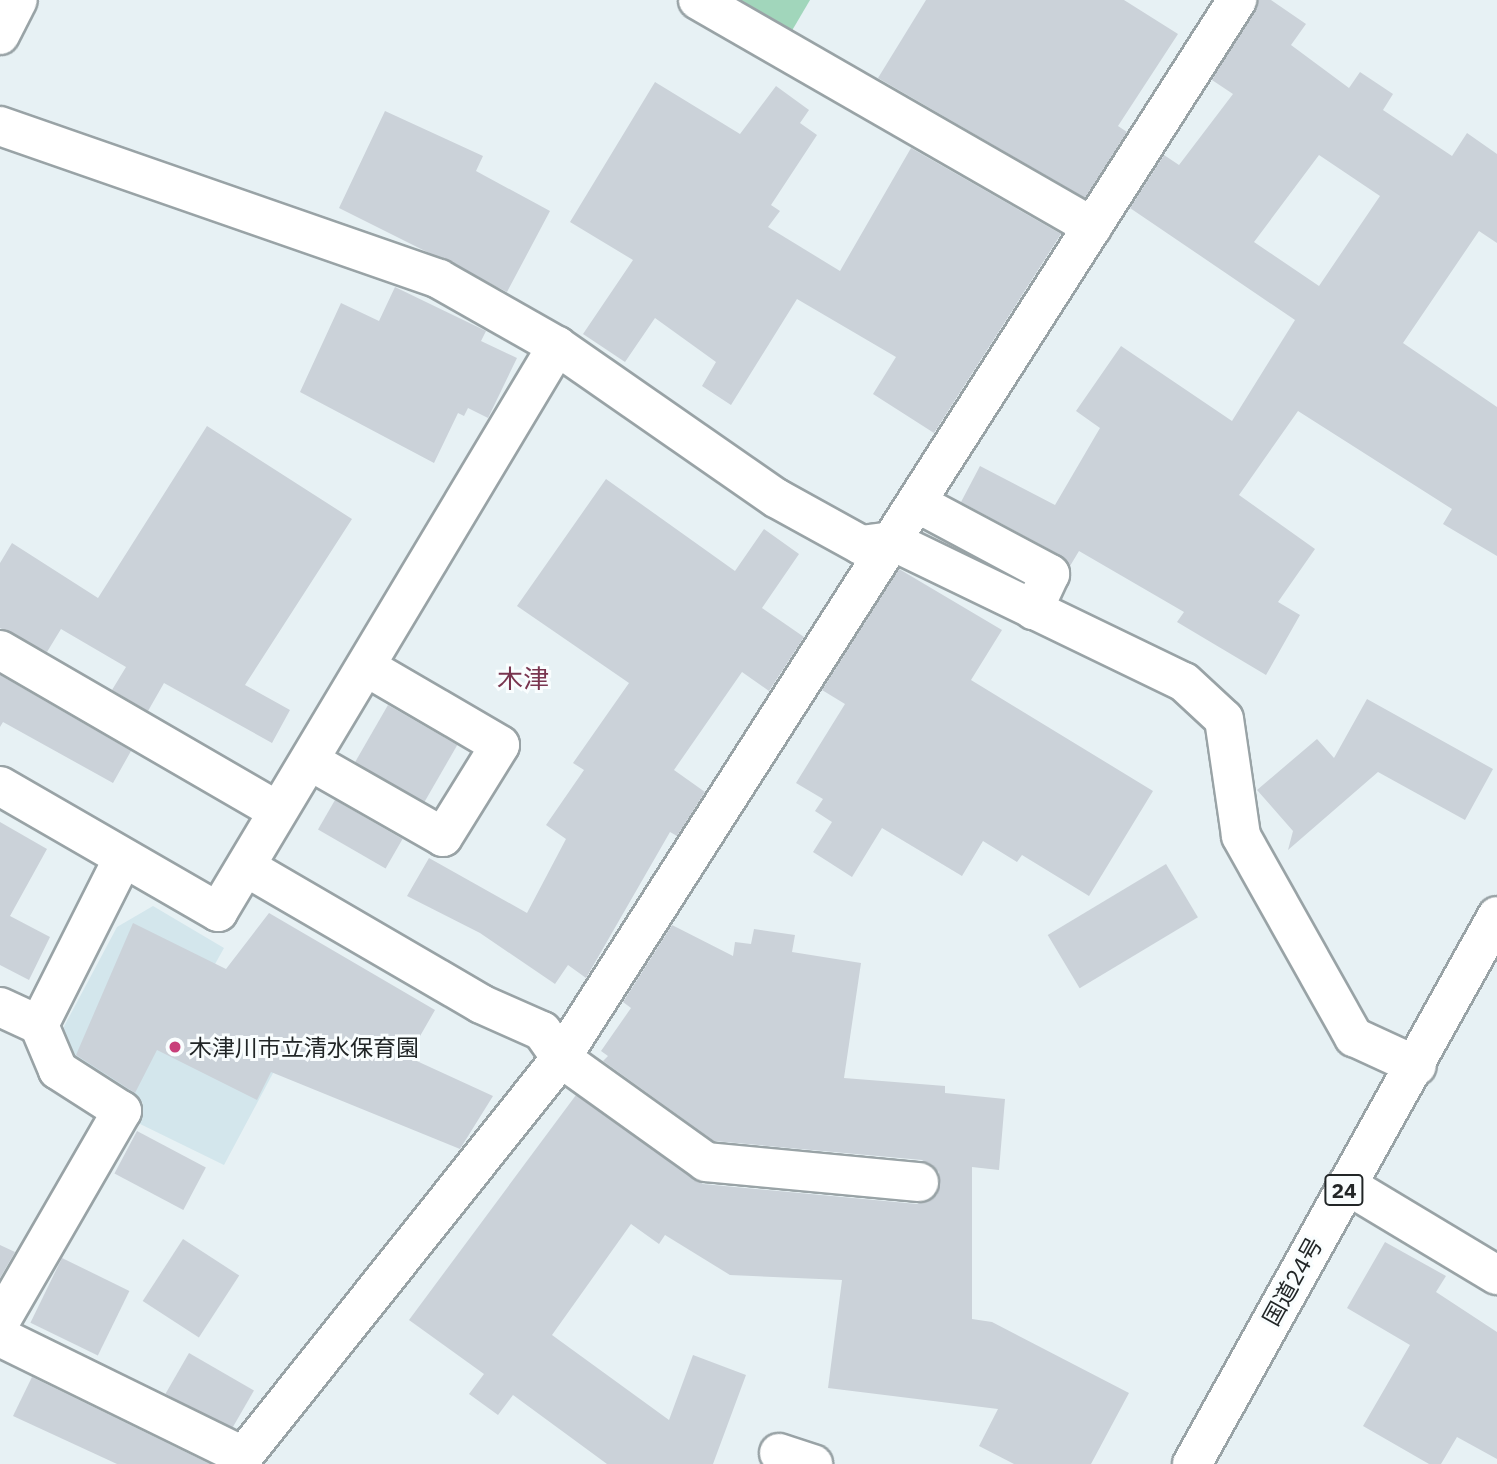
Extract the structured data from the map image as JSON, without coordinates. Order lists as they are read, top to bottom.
{
  "streets": {
    "main road": ["24", "国道24号"]
  },
  "districts": ["木津"],
  "places": ["木津川市立清水保育園"]
}
